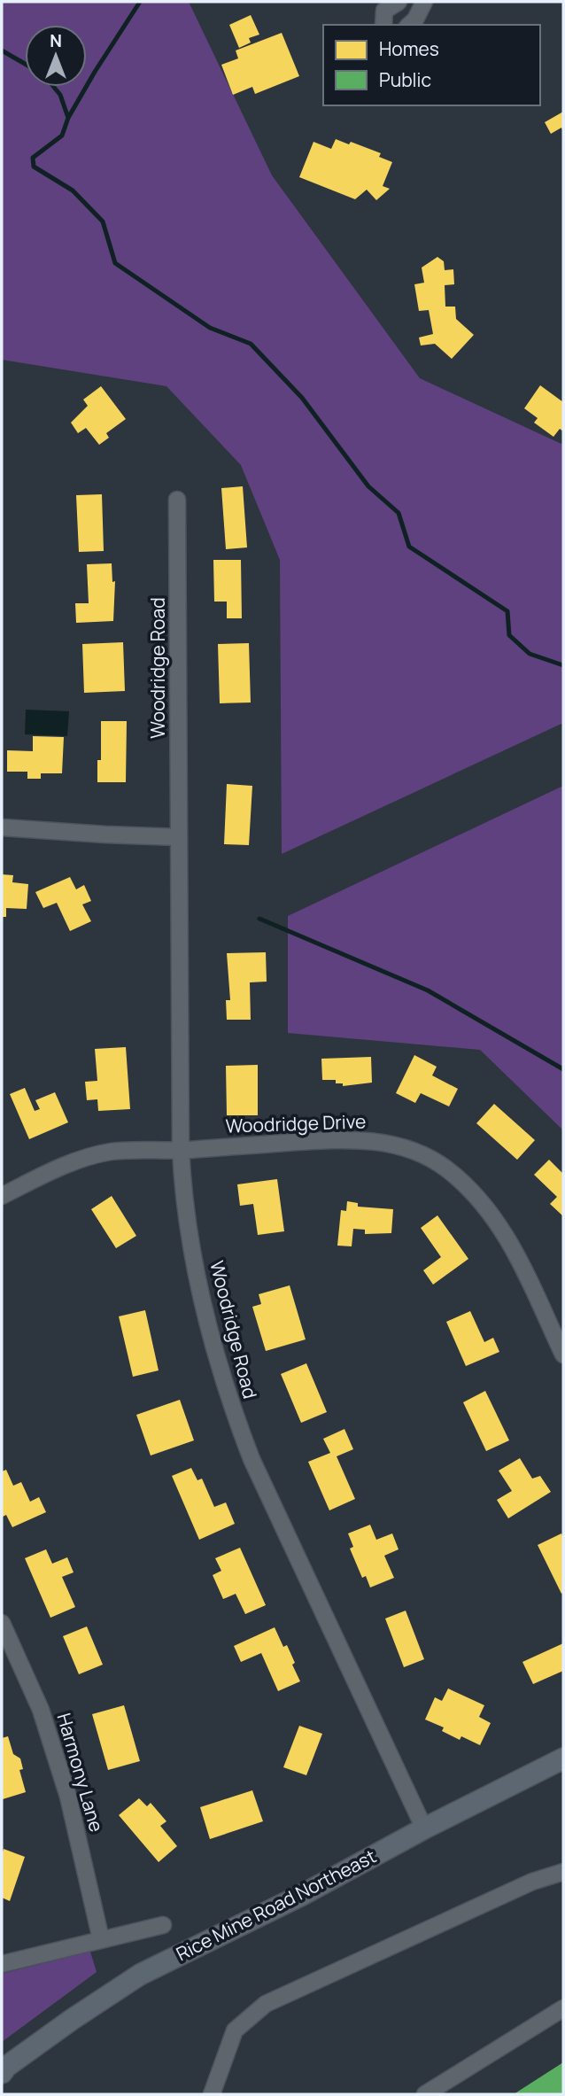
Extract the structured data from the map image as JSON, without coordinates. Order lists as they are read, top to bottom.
{
  "streets": {
    "main road": ["Rice Mine Road Northeast"],
    "street": ["Woodridge Road", "Woodridge Drive", "Harmony Lane"]
  },
  "crossings": [
    ["Woodridge Road", "Woodridge Drive"],
    ["Woodridge Road", "Rice Mine Road Northeast"],
    ["Harmony Lane", "Rice Mine Road Northeast"]
  ],
  "legend": ["Homes", "Public"],
  "north": "top"
}
